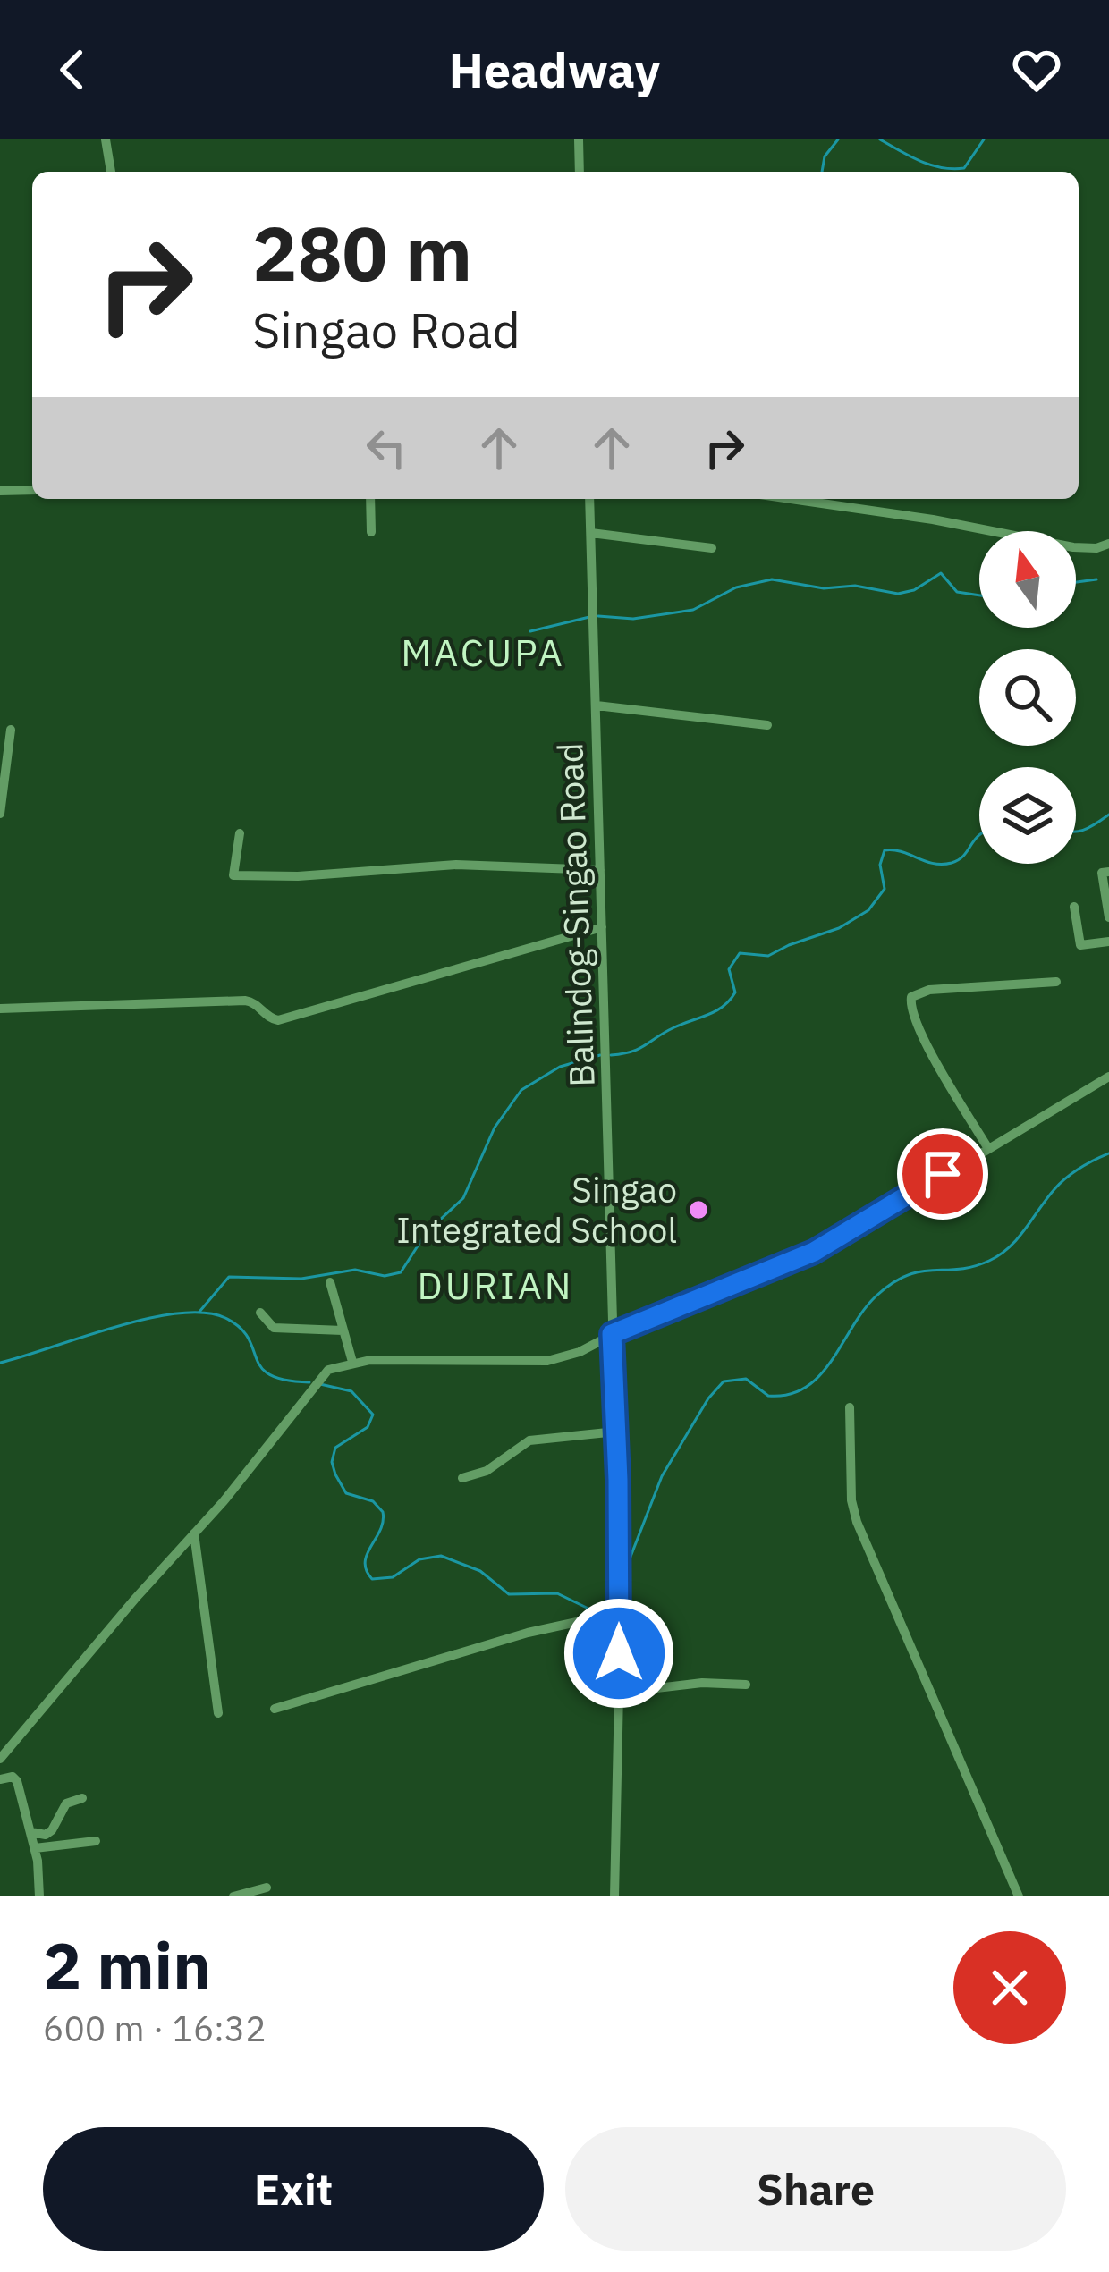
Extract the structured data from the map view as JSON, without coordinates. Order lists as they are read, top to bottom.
{
  "streets": {
    "street": ["Balindog-Singao Road"]
  },
  "districts": ["MACUPA", "DURIAN"],
  "places": ["Singao Integrated School"],
  "north": "top",
  "page": {
    "header": "Headway",
    "turn": ["280 m", "Singao Road"],
    "heading": ["2 min", "600 m · 16:32"],
    "buttons": ["Exit", "Share"]
  }
}
